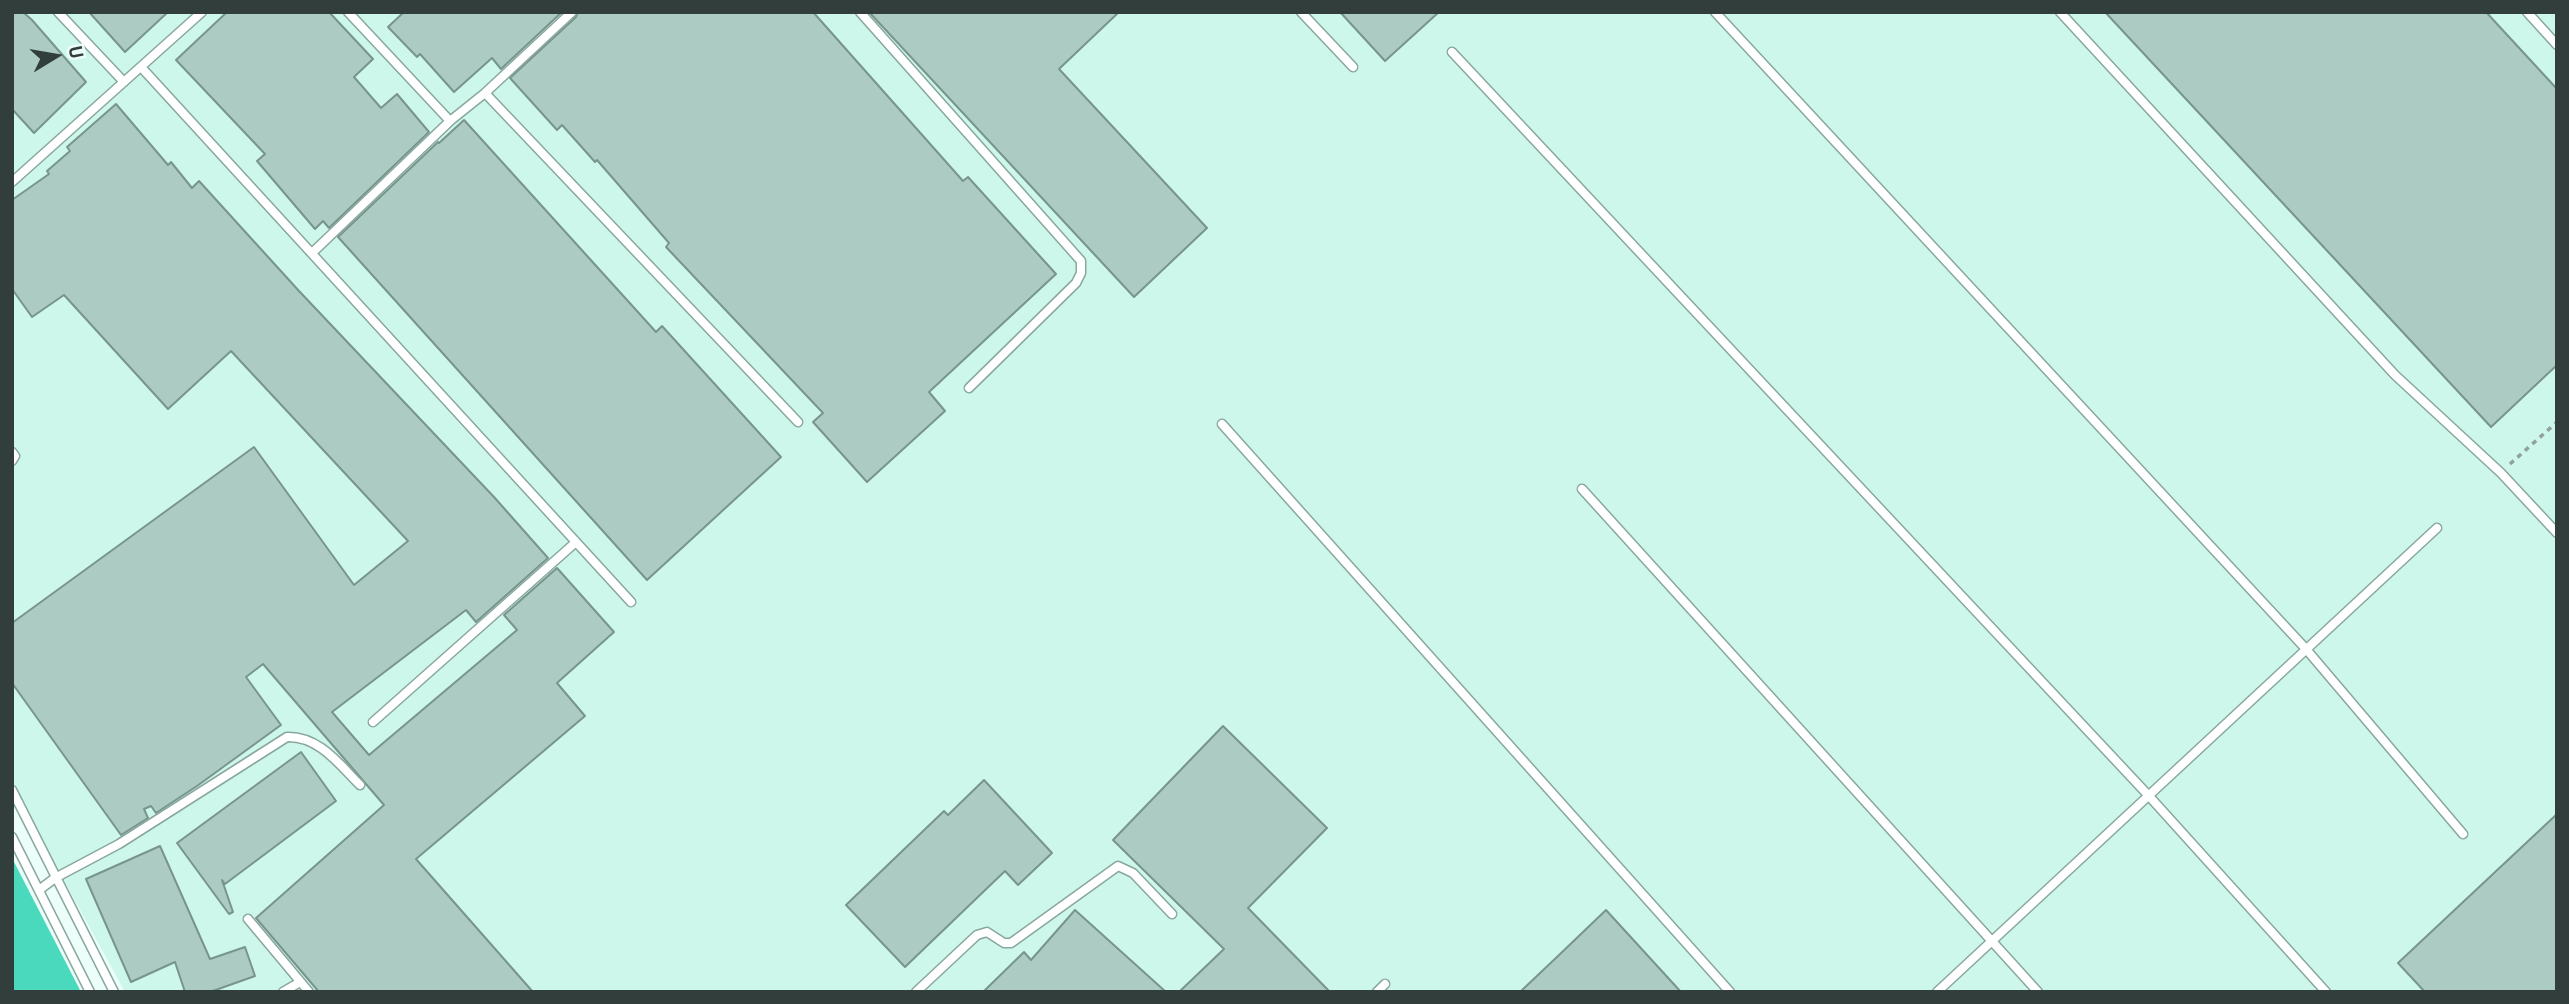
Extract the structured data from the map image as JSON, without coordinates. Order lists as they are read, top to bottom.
{
  "north": "right"
}
